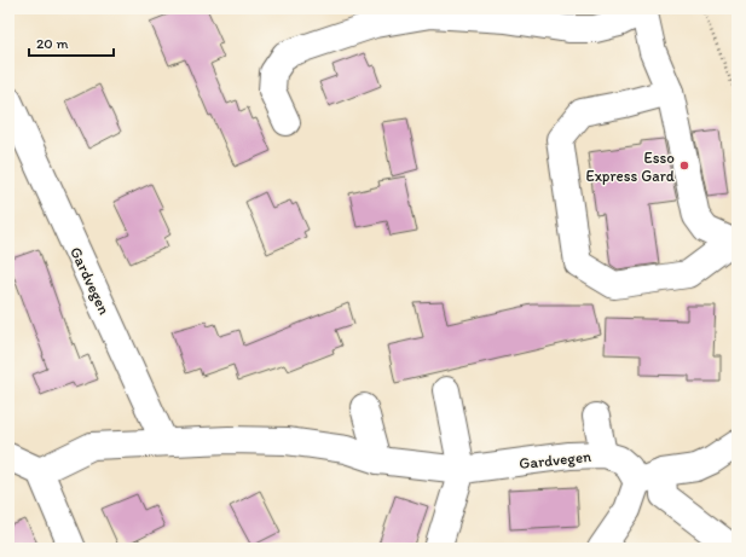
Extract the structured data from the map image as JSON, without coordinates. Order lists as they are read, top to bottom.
{
  "streets": {
    "street": ["Gardvegen"]
  },
  "places": ["Esso Express Gard"],
  "scale_bar": "20 m"
}
